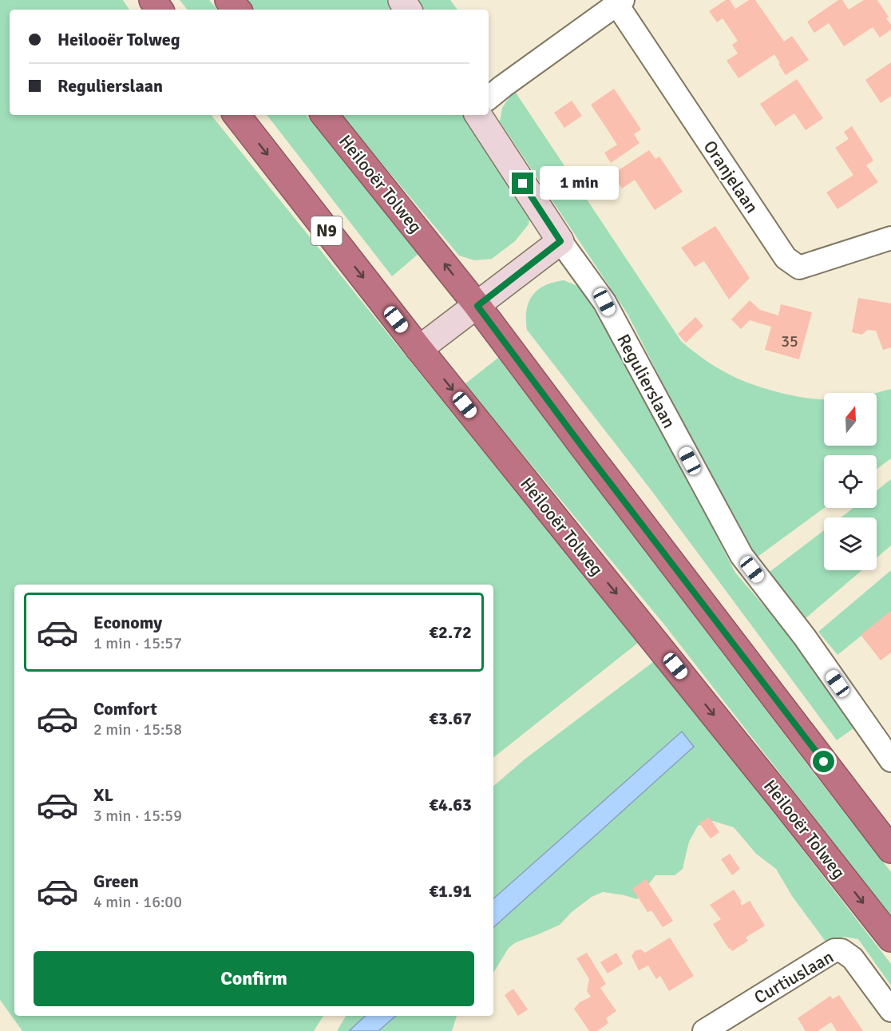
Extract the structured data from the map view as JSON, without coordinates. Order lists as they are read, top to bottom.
{
  "streets": {
    "highway": ["Heilooër Tolweg", "N9"],
    "street": ["Oranjelaan", "Regulierslaan", "Curtiuslaan"]
  },
  "house_numbers": ["35"],
  "north": "top",
  "page": {
    "banner": ["Heilooër Tolweg", "Regulierslaan"],
    "bubble": "1 min",
    "list": [
      {
        "name": "Economy",
        "note": "1 min · 15:57",
        "value": "€2.72"
      },
      {
        "name": "Comfort",
        "note": "2 min · 15:58",
        "value": "€3.67"
      },
      {
        "name": "XL",
        "note": "3 min · 15:59",
        "value": "€4.63"
      },
      {
        "name": "Green",
        "note": "4 min · 16:00",
        "value": "€1.91"
      }
    ],
    "buttons": "Confirm"
  }
}
